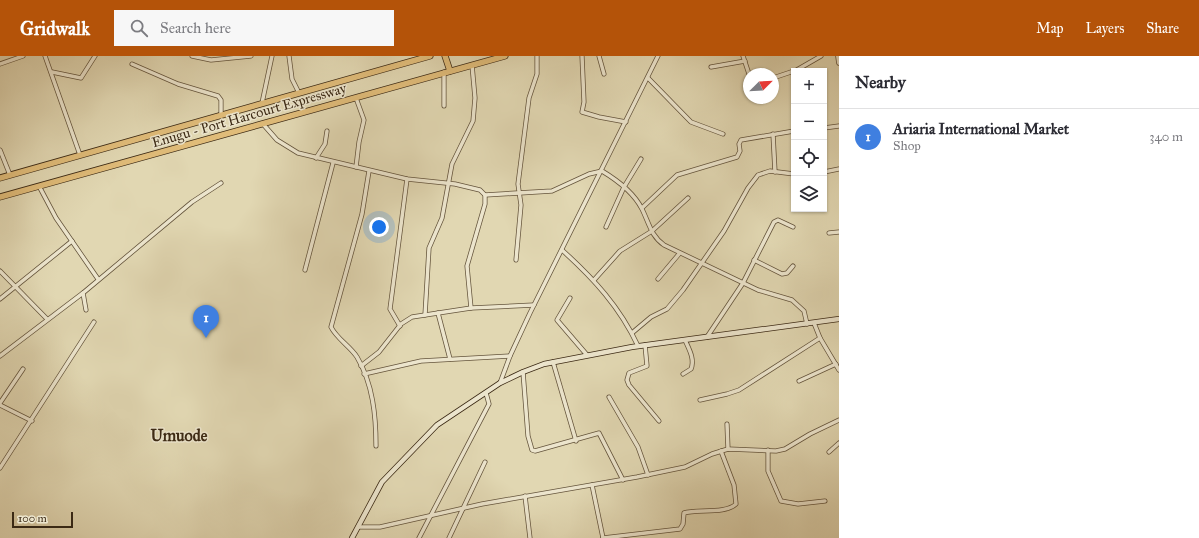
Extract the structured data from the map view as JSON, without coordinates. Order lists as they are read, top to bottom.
{
  "streets": {
    "highway": ["Enugu - Port Harcourt Expressway"]
  },
  "districts": ["Umuode"],
  "scale_bar": "100 m",
  "north": "top right",
  "page": {
    "header": "Gridwalk",
    "search": "Search here",
    "nav": ["Map", "Layers", "Share"],
    "heading": "Nearby",
    "map_buttons": ["+", "−"],
    "list": [
      {
        "mark": "1",
        "name": "Ariaria International Market",
        "note": "Shop",
        "value": "340 m"
      }
    ],
    "pins": "1",
    "scale": "100 m"
  }
}
